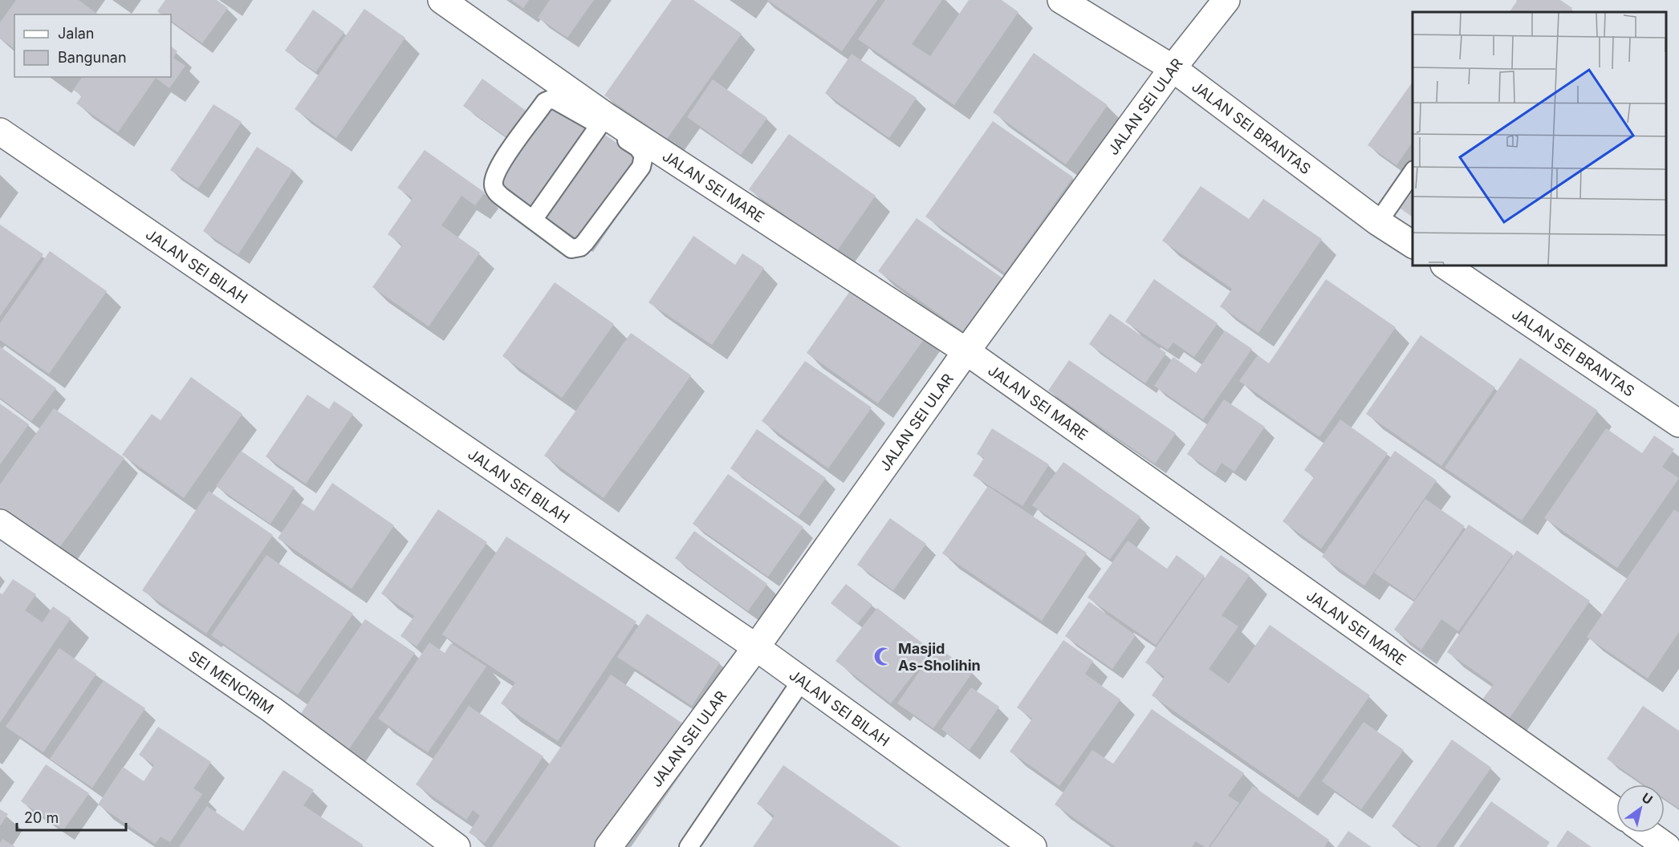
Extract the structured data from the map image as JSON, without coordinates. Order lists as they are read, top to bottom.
{
  "streets": {
    "street": [
      "JALAN SEI ULAR",
      "JALAN SEI BRANTAS",
      "JALAN SEI MARE",
      "JALAN SEI BILAH",
      "SEI MENCIRIM"
    ]
  },
  "crossings": [
    ["JALAN SEI ULAR", "JALAN SEI BRANTAS"],
    ["JALAN SEI ULAR", "JALAN SEI MARE"],
    ["JALAN SEI ULAR", "JALAN SEI BILAH"]
  ],
  "places": {
    "mosque": ["Masjid As-Sholihin"]
  },
  "legend": ["Jalan", "Bangunan"],
  "scale_bar": "20 m",
  "north": "top right"
}
